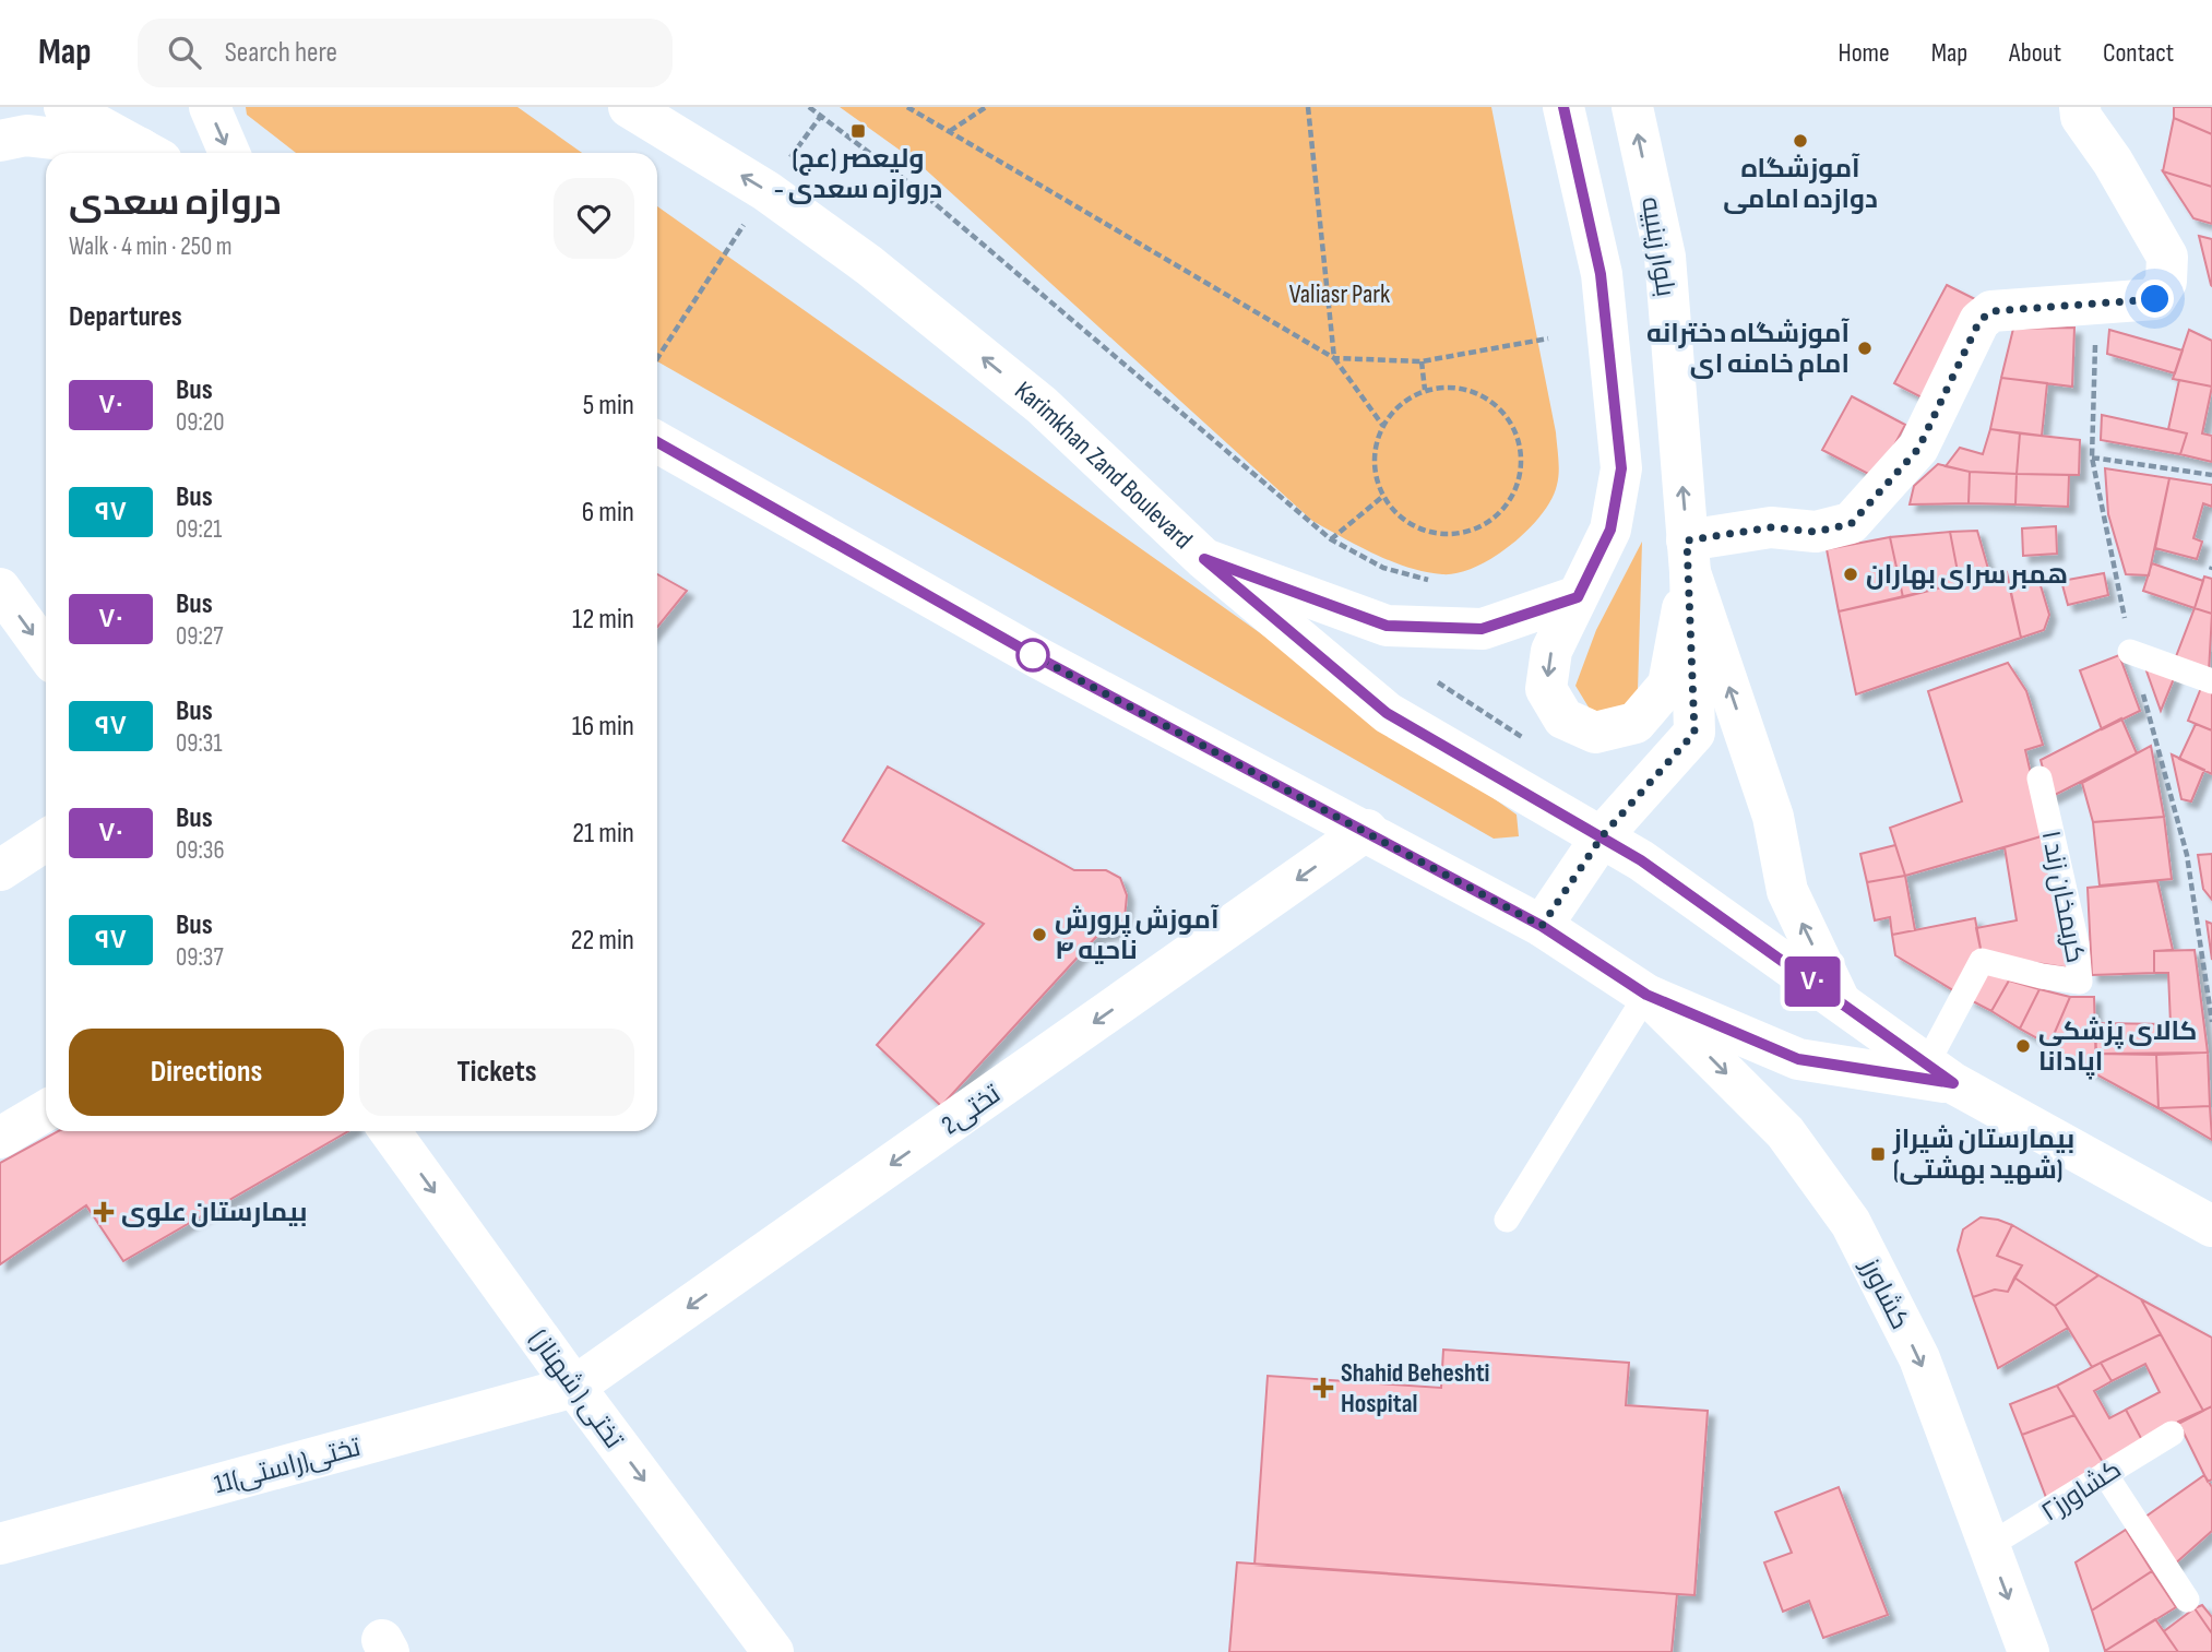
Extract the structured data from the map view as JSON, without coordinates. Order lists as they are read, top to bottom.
{
  "streets": {
    "main road": [
      "بلوار زینبیه",
      "Karimkhan Zand Boulevard",
      "2تختی",
      "کشاورز",
      "تختی ( شهناز )",
      "11تختی(راستی)"
    ],
    "lane": ["کریمخان زند ۱", "کشاورز۲"]
  },
  "crossings": [
    ["Karimkhan Zand Boulevard", "کریمخان زند ۱"],
    ["Karimkhan Zand Boulevard", "2تختی"],
    ["Karimkhan Zand Boulevard", "کشاورز"],
    ["2تختی", "تختی ( شهناز )"],
    ["2تختی", "11تختی(راستی)"],
    ["کشاورز", "کشاورز۲"],
    ["تختی ( شهناز )", "11تختی(راستی)"]
  ],
  "one_way": ["2تختی", "کشاورز", "تختی ( شهناز )"],
  "parks": ["Valiasr Park"],
  "places": {
    "transit": ["ولیعصر (عج) - دروازه سعدی", "بیمارستان شیراز (شهید بهشتی)"],
    "other": [
      "آموزشگاه دوازده امامی",
      "آموزشگاه دخترانه امام خامنه ای",
      "همبر سرای بهاران",
      "آموزش پرورش ناحیه ۴",
      "کالای پزشکی اپادانا"
    ],
    "health": ["بیمارستان علوی", "Shahid Beheshti Hospital"]
  },
  "lines": ["bus line ۷۰"],
  "page": {
    "header": "Map",
    "search": "Search here",
    "nav": [
      "Home",
      "Map",
      "About",
      "Contact"
    ],
    "on_map": "۷۰",
    "heading": [
      ["دروازه سعدی", "Walk · 4 min · 250 m"],
      "Departures"
    ],
    "list": [
      {
        "mark": "۷۰",
        "name": "Bus",
        "note": "09:20",
        "value": "5 min"
      },
      {
        "mark": "۹۷",
        "name": "Bus",
        "note": "09:21",
        "value": "6 min"
      },
      {
        "mark": "۷۰",
        "name": "Bus",
        "note": "09:27",
        "value": "12 min"
      },
      {
        "mark": "۹۷",
        "name": "Bus",
        "note": "09:31",
        "value": "16 min"
      },
      {
        "mark": "۷۰",
        "name": "Bus",
        "note": "09:36",
        "value": "21 min"
      },
      {
        "mark": "۹۷",
        "name": "Bus",
        "note": "09:37",
        "value": "22 min"
      }
    ],
    "buttons": ["Directions", "Tickets"]
  }
}
